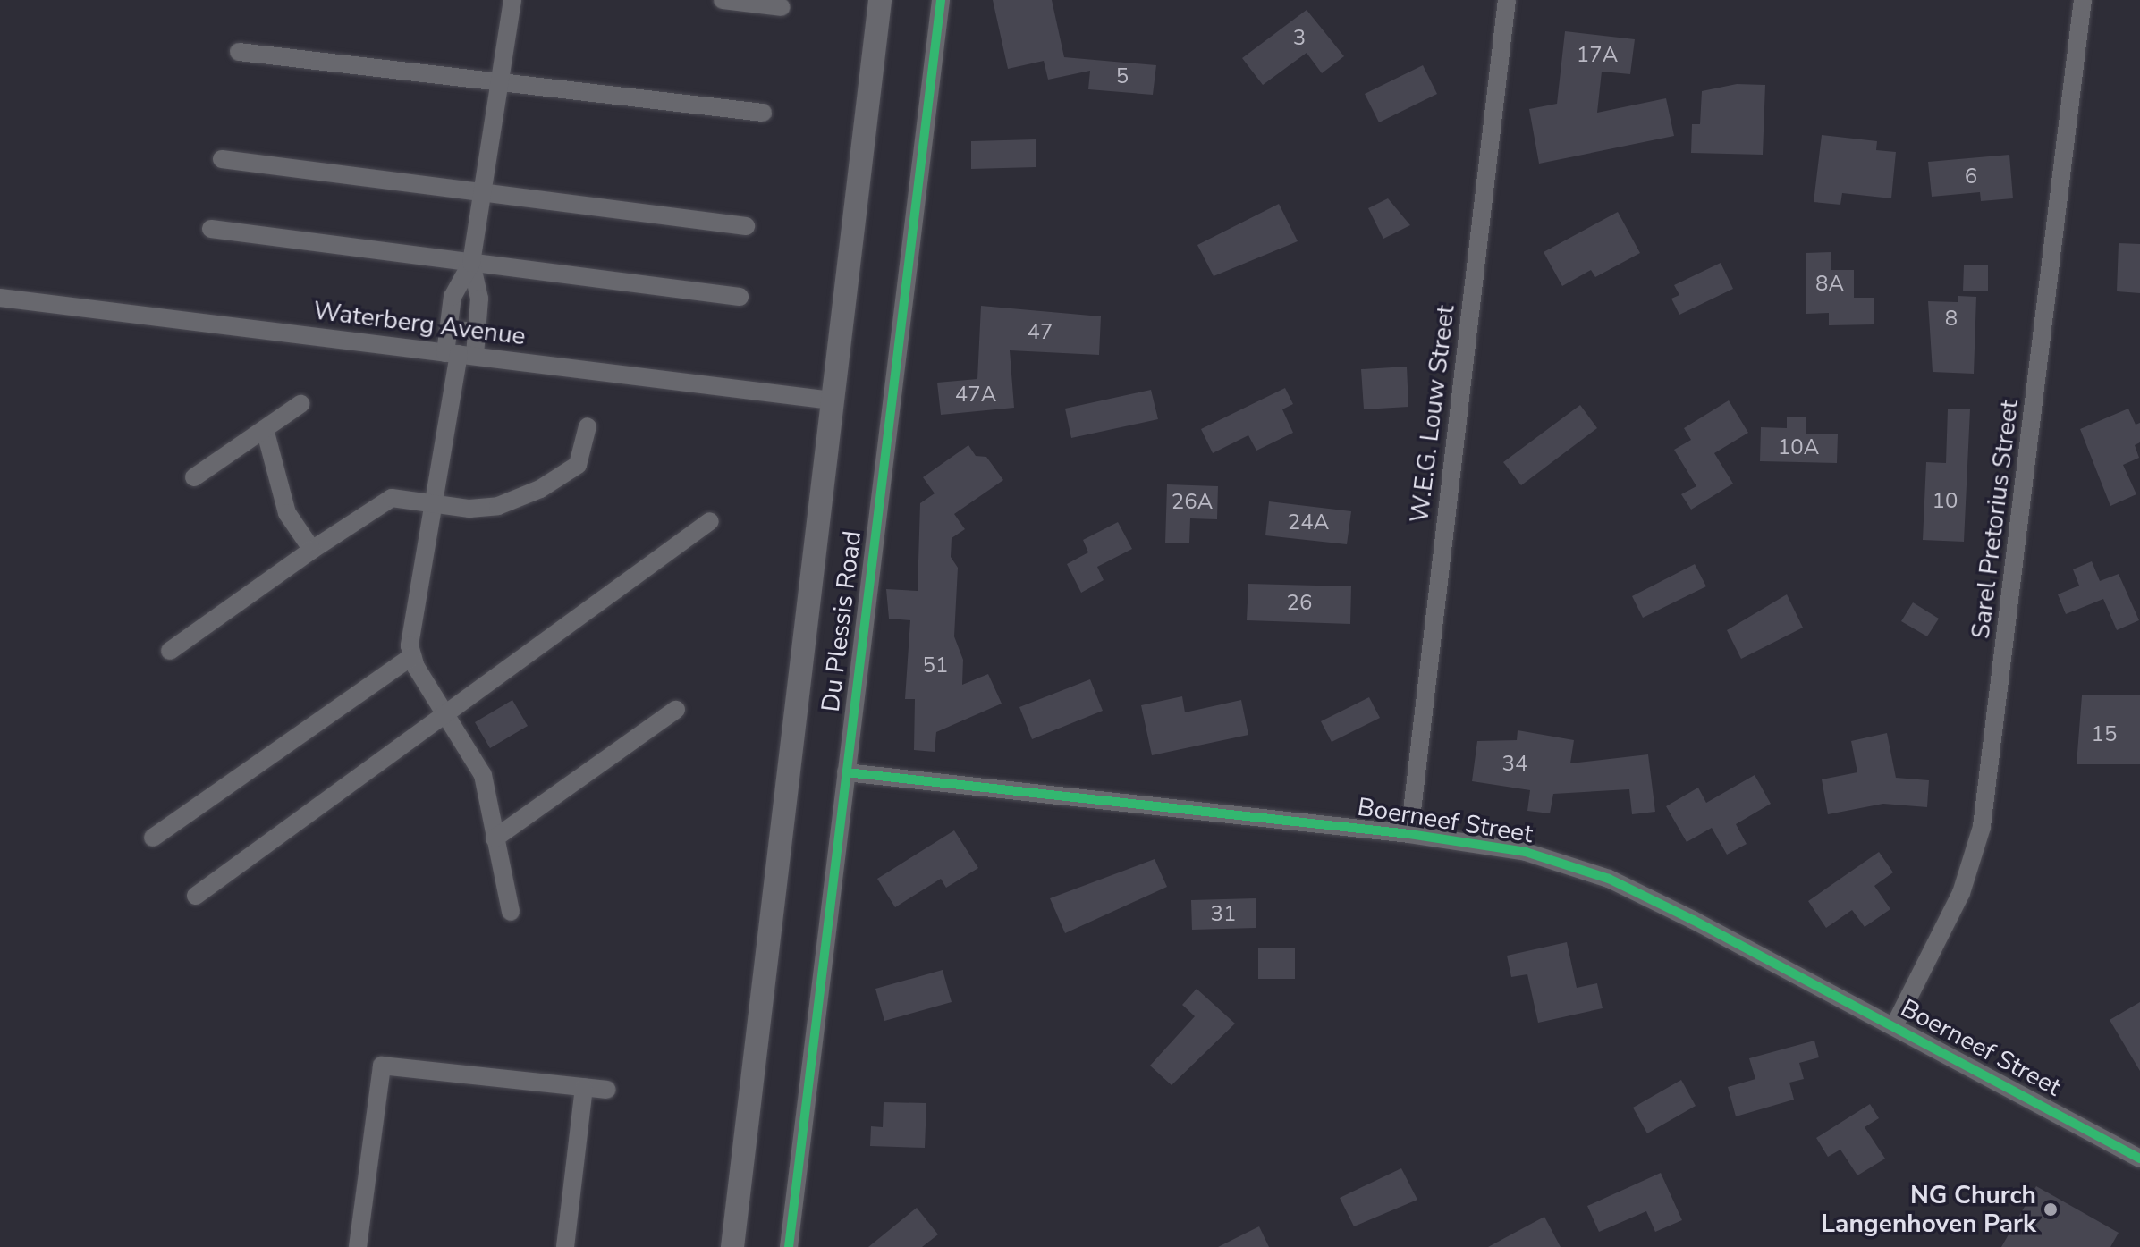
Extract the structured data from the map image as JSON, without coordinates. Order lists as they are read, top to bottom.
{
  "streets": {
    "street": [
      "Waterberg Avenue",
      "W.E.G. Louw Street",
      "Sarel Pretorius Street",
      "Du Plessis Road",
      "Boerneef Street"
    ]
  },
  "crossings": [
    ["Waterberg Avenue", "Du Plessis Road"],
    ["W.E.G. Louw Street", "Boerneef Street"],
    ["Sarel Pretorius Street", "Boerneef Street"],
    ["Du Plessis Road", "Boerneef Street"]
  ],
  "places": ["NG Church Langenhoven Park"],
  "house_numbers": [
    "3",
    "17A",
    "5",
    "6",
    "8A",
    "8",
    "47",
    "47A",
    "10A",
    "10",
    "26A",
    "24A",
    "26",
    "51",
    "15",
    "34",
    "31"
  ]
}
